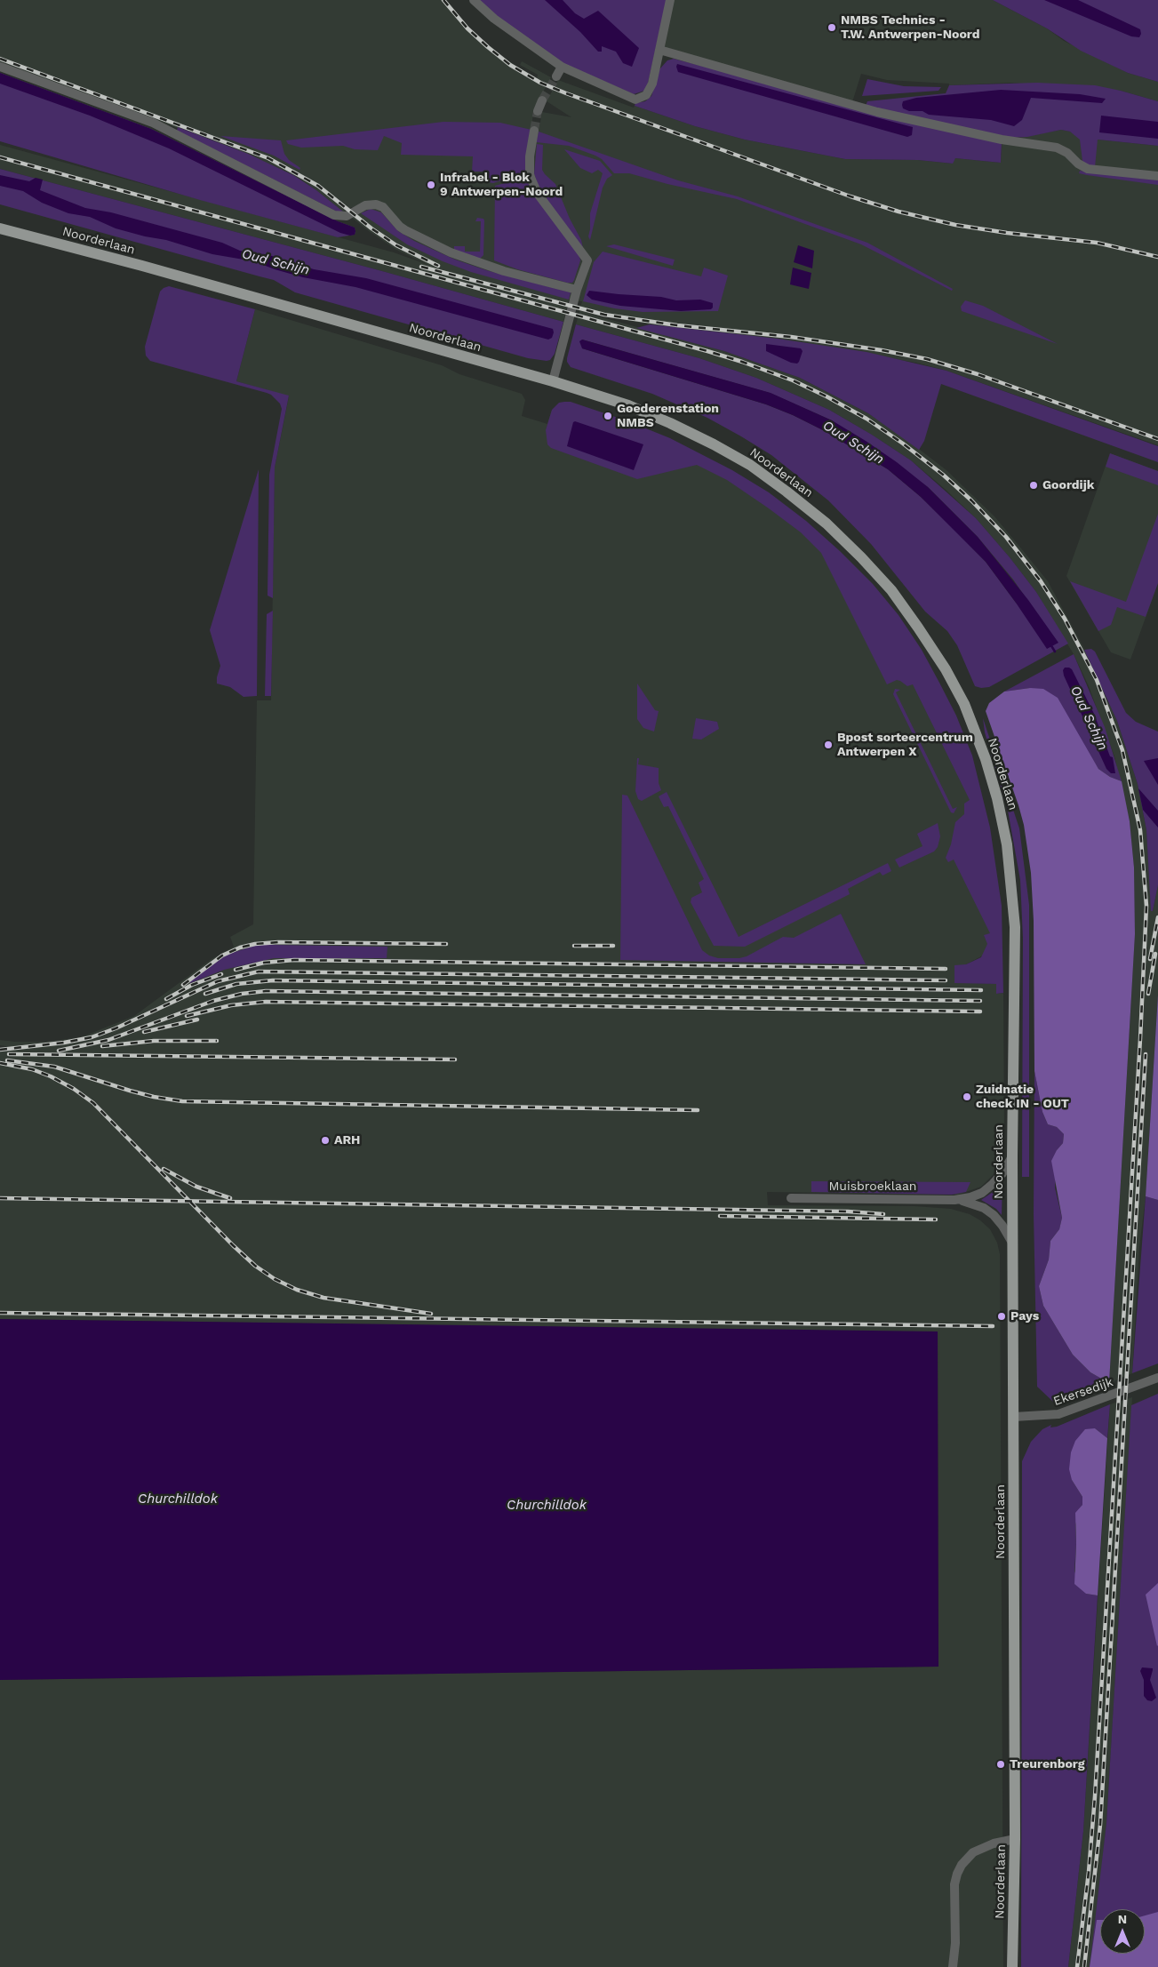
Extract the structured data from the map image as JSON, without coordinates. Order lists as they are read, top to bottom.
{
  "streets": {
    "main road": ["Noorderlaan"],
    "street": ["Muisbroeklaan", "Ekersedijk"]
  },
  "crossings": [
    ["Noorderlaan", "Muisbroeklaan"],
    ["Noorderlaan", "Ekersedijk"]
  ],
  "water": ["Oud Schijn", "Churchilldok"],
  "places": [
    "NMBS Technics - T.W. Antwerpen-Noord",
    "Infrabel - Blok 9 Antwerpen-Noord",
    "Goederenstation NMBS",
    "Goordijk",
    "Bpost sorteercentrum Antwerpen X",
    "Zuidnatie check IN - OUT",
    "ARH",
    "Pays",
    "Treurenborg"
  ],
  "north": "top"
}
